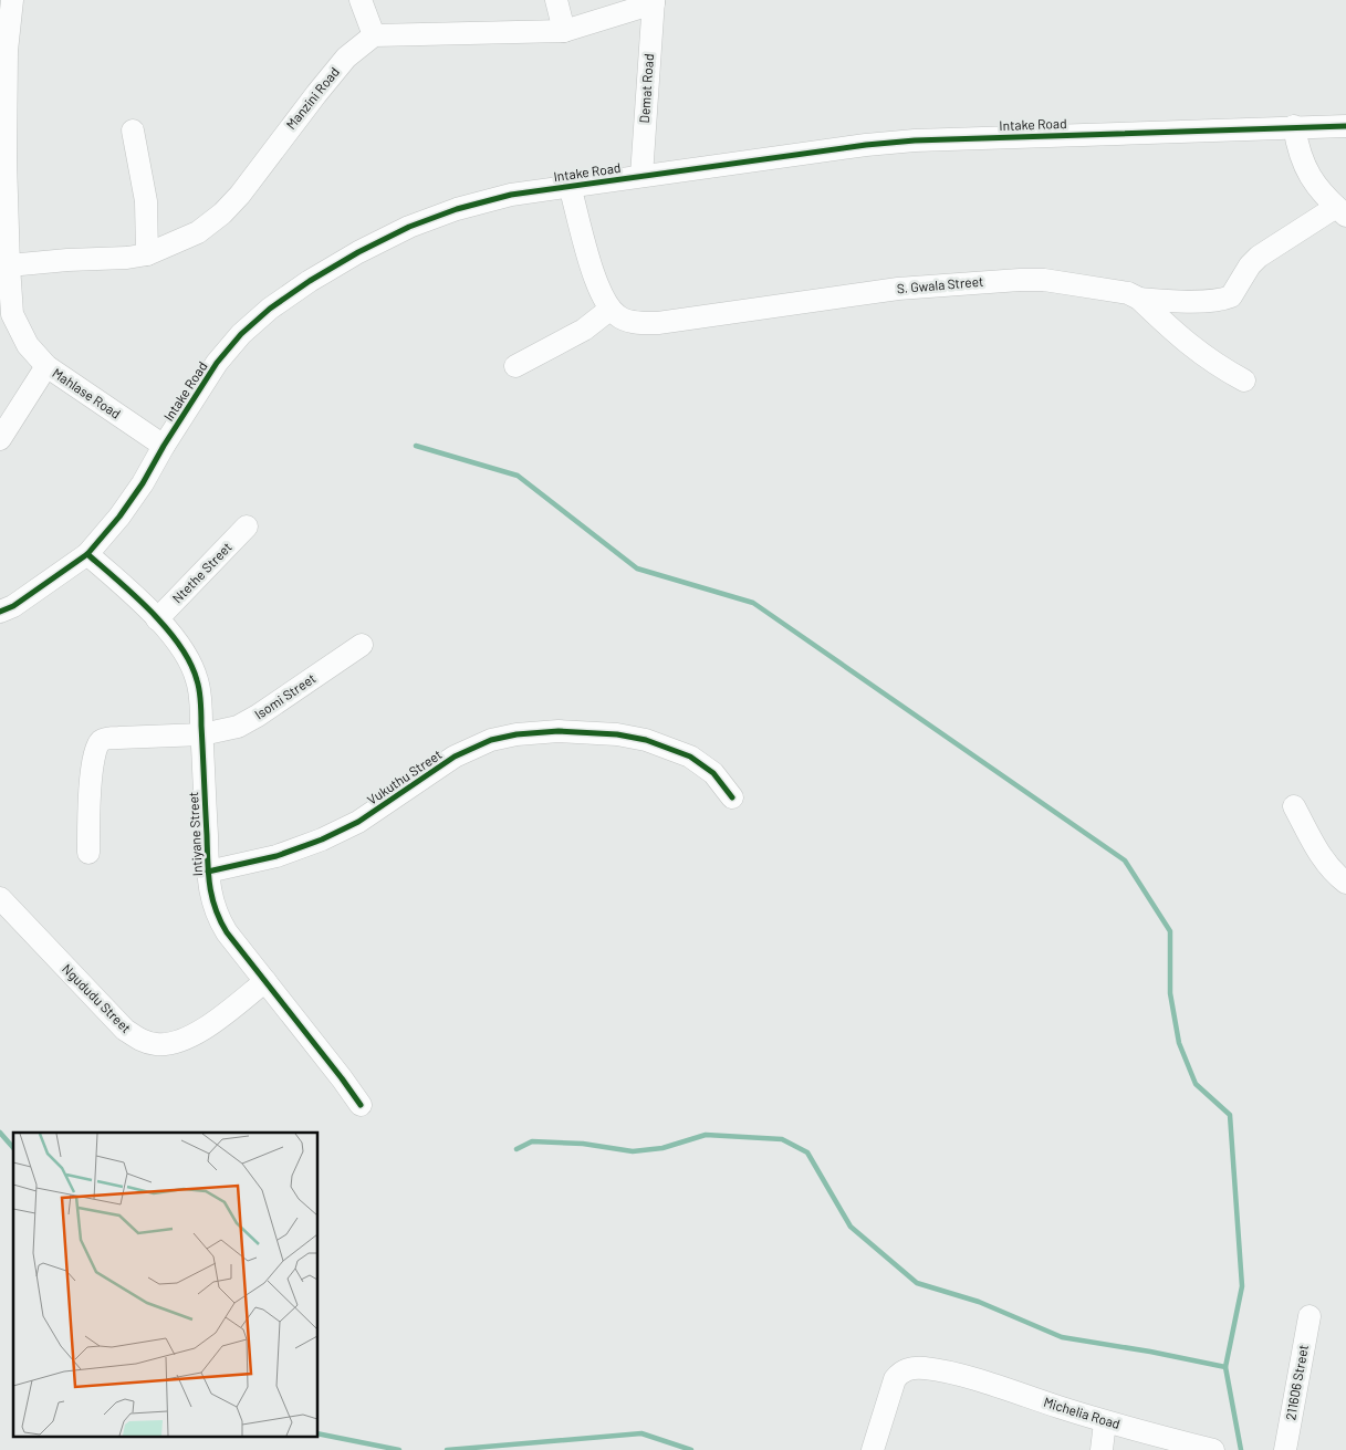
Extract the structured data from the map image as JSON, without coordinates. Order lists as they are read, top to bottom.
{
  "streets": {
    "street": [
      "Demat Road",
      "Manzini Road",
      "Intake Road",
      "S. Gwala Street",
      "Mahlase Road",
      "Ntethe Street",
      "Isomi Street",
      "Vukuthu Street",
      "Intiyane Street",
      "Ngududu Street",
      "211606 Street",
      "Michelia Road"
    ]
  },
  "crossings": [
    ["Demat Road", "Intake Road"],
    ["Manzini Road", "Mahlase Road"],
    ["Intake Road", "Mahlase Road"],
    ["Intake Road", "Intiyane Street"],
    ["Ntethe Street", "Intiyane Street"],
    ["Isomi Street", "Intiyane Street"],
    ["Vukuthu Street", "Intiyane Street"],
    ["Intiyane Street", "Ngududu Street"]
  ]
}
